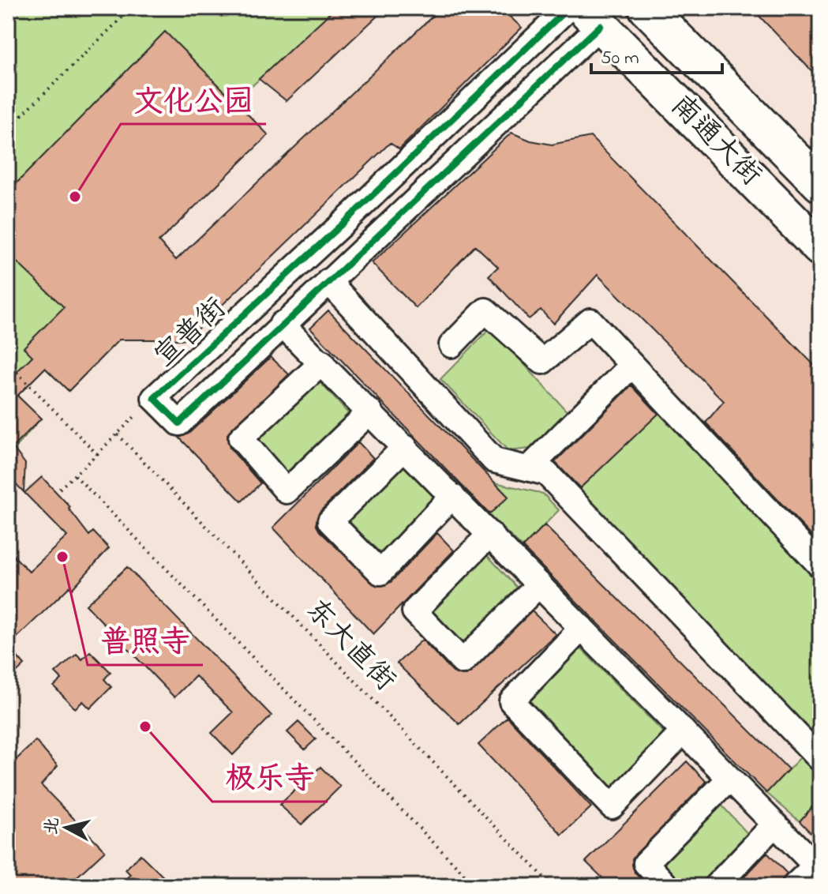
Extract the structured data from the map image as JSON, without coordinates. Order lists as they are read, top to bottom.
{
  "streets": {
    "highway": ["南通大街"],
    "street": ["宣普街"],
    "path": ["东大直街"]
  },
  "crossings": [
    ["南通大街", "宣普街"]
  ],
  "places": ["文化公园", "普照寺", "极乐寺"],
  "scale_bar": "50 m",
  "north": "left"
}
